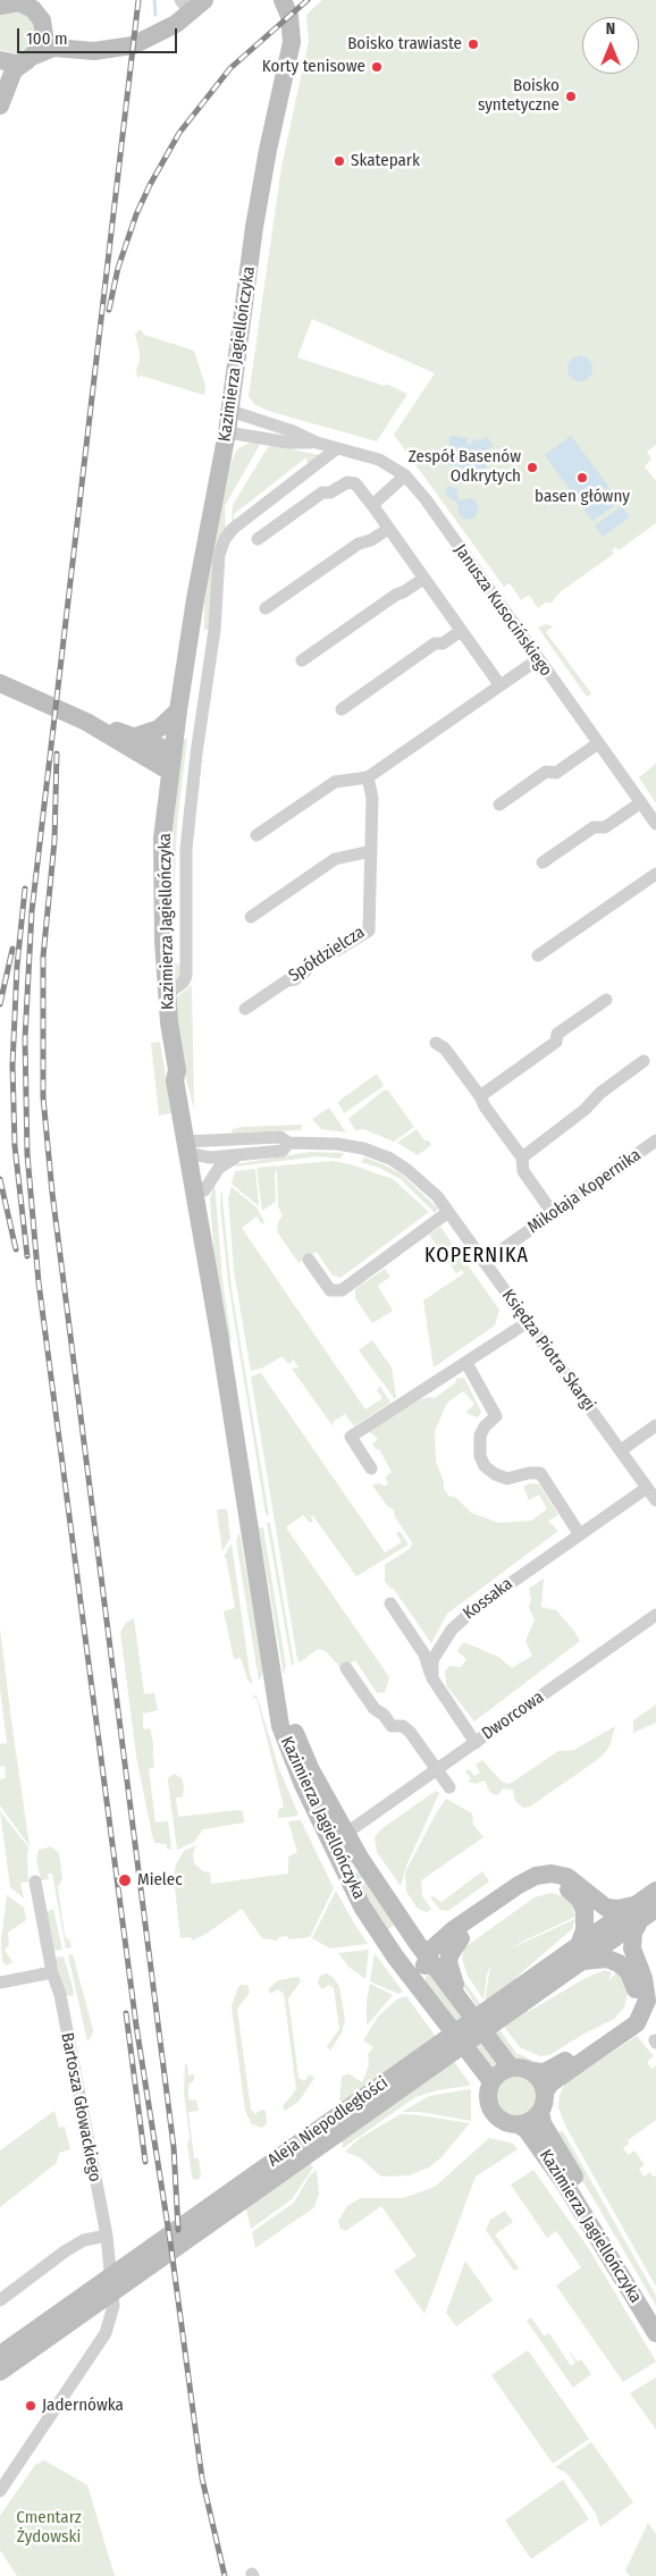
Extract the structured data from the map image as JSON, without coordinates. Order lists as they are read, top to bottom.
{
  "streets": {
    "main road": ["Kazimierza Jagiellończyka", "Aleja Niepodległości"],
    "street": [
      "Janusza Kusocińskiego",
      "Spółdzielcza",
      "Mikołaja Kopernika",
      "Księdza Piotra Skargi",
      "Kossaka",
      "Dworcowa",
      "Bartosza Głowackiego"
    ]
  },
  "crossings": [
    ["Kazimierza Jagiellończyka", "Janusza Kusocińskiego"],
    ["Kazimierza Jagiellończyka", "Księdza Piotra Skargi"],
    ["Kazimierza Jagiellończyka", "Dworcowa"],
    ["Mikołaja Kopernika", "Księdza Piotra Skargi"],
    ["Księdza Piotra Skargi", "Kossaka"]
  ],
  "districts": ["KOPERNIKA"],
  "parks": ["Cmentarz Żydowski"],
  "places": [
    "Boisko trawiaste",
    "Korty tenisowe",
    "Boisko syntetyczne",
    "Skatepark",
    "Zespół Basenów Odkrytych",
    "basen główny",
    "Mielec",
    "Jadernówka"
  ],
  "scale_bar": "100 m",
  "north": "top"
}
